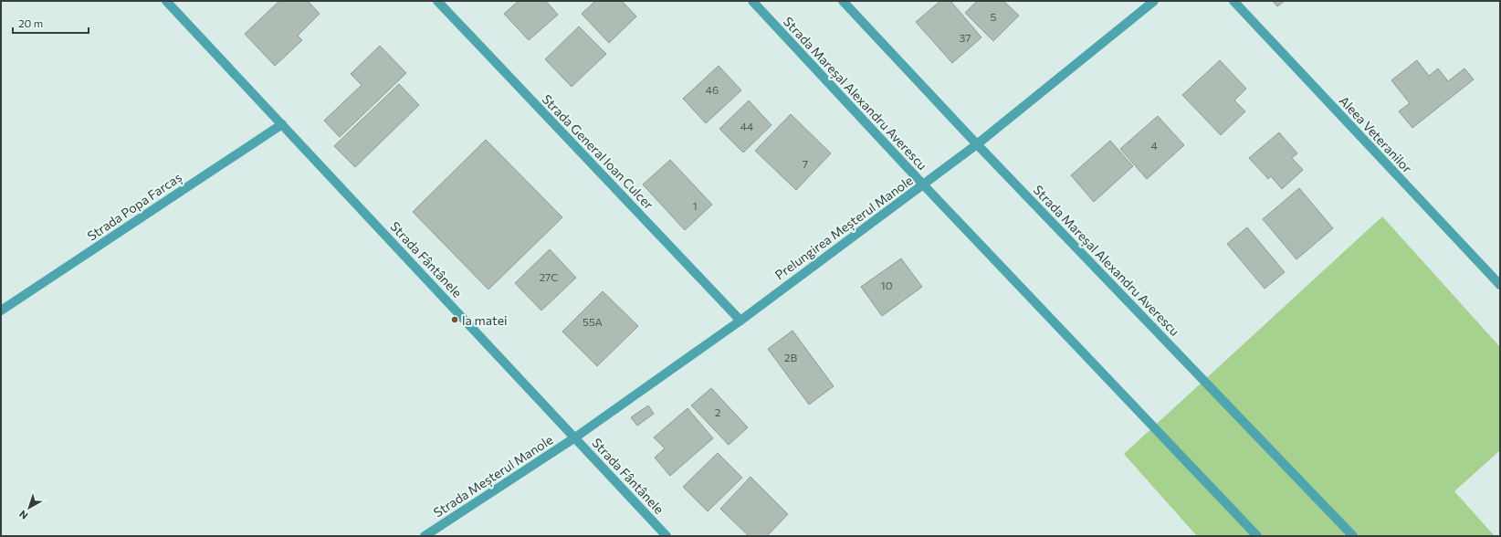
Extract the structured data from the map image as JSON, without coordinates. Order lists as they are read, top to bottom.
{
  "streets": {
    "street": [
      "Strada Mareșal Alexandru Averescu",
      "Aleea Veteranilor",
      "Strada General Ioan Culcer",
      "Strada Popa Farcaș",
      "Prelungirea Meșterul Manole",
      "Strada Fântânele",
      "Strada Meșterul Manole"
    ]
  },
  "crossings": [
    ["Strada Mareșal Alexandru Averescu", "Prelungirea Meșterul Manole"],
    ["Strada General Ioan Culcer", "Prelungirea Meșterul Manole"],
    ["Strada Popa Farcaș", "Strada Fântânele"],
    ["Prelungirea Meșterul Manole", "Strada Fântânele"],
    ["Prelungirea Meșterul Manole", "Strada Meșterul Manole"],
    ["Strada Fântânele", "Strada Meșterul Manole"]
  ],
  "places": ["la matei"],
  "house_numbers": [
    "5",
    "37",
    "46",
    "44",
    "4",
    "7",
    "1",
    "27C",
    "10",
    "55A",
    "2B",
    "2"
  ],
  "scale_bar": "20 m",
  "north": "bottom left"
}
